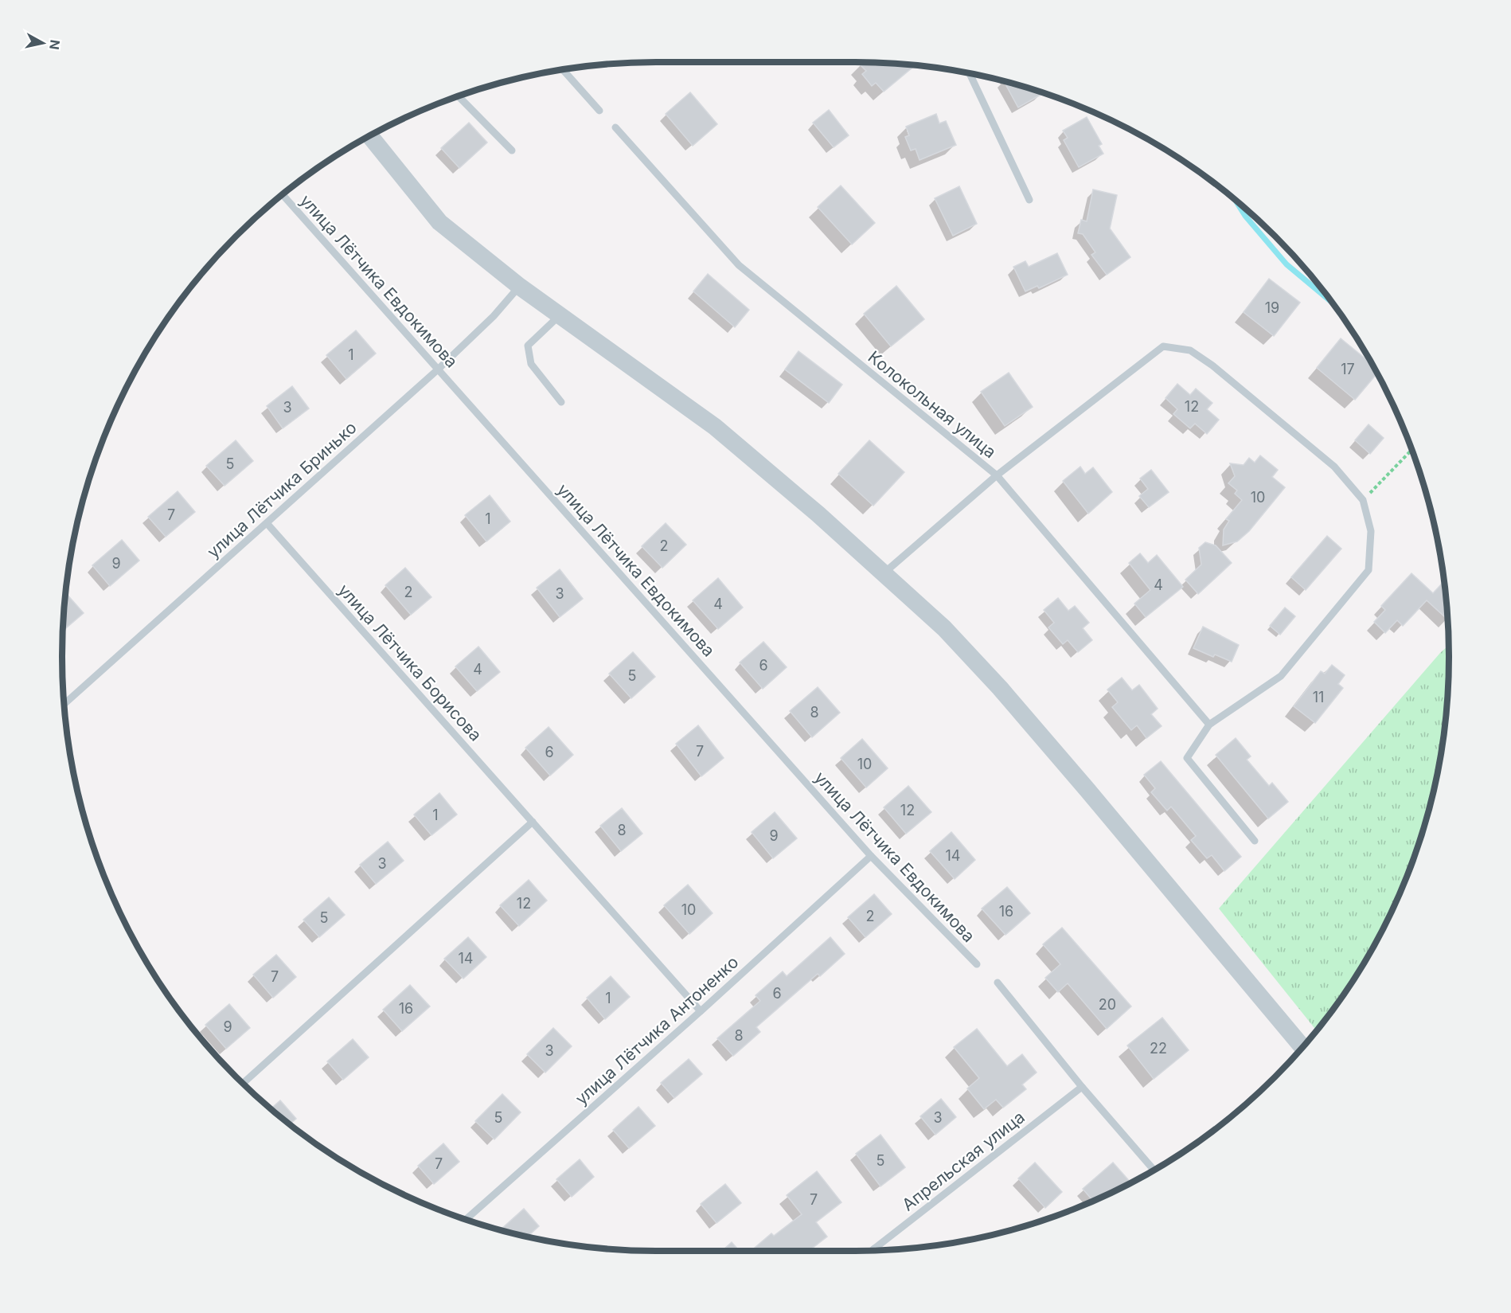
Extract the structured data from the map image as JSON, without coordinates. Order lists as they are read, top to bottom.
{
  "streets": {
    "lane": [
      "улица Лётчика Евдокимова",
      "Колокольная улица",
      "улица Лётчика Бринько",
      "улица Лётчика Борисова",
      "улица Лётчика Антоненко",
      "Апрельская улица"
    ]
  },
  "crossings": [
    ["улица Лётчика Евдокимова", "улица Лётчика Бринько"],
    ["улица Лётчика Евдокимова", "улица Лётчика Антоненко"],
    ["улица Лётчика Бринько", "улица Лётчика Борисова"],
    ["улица Лётчика Борисова", "улица Лётчика Антоненко"]
  ],
  "house_numbers": [
    "19",
    "1",
    "17",
    "12",
    "3",
    "5",
    "10",
    "7",
    "1",
    "2",
    "9",
    "4",
    "2",
    "3",
    "4",
    "6",
    "4",
    "5",
    "11",
    "8",
    "7",
    "6",
    "10",
    "12",
    "1",
    "8",
    "9",
    "14",
    "3",
    "12",
    "10",
    "16",
    "2",
    "5",
    "14",
    "7",
    "6",
    "1",
    "20",
    "16",
    "9",
    "8",
    "22",
    "3",
    "5",
    "3",
    "5",
    "7",
    "7"
  ],
  "north": "right"
}
